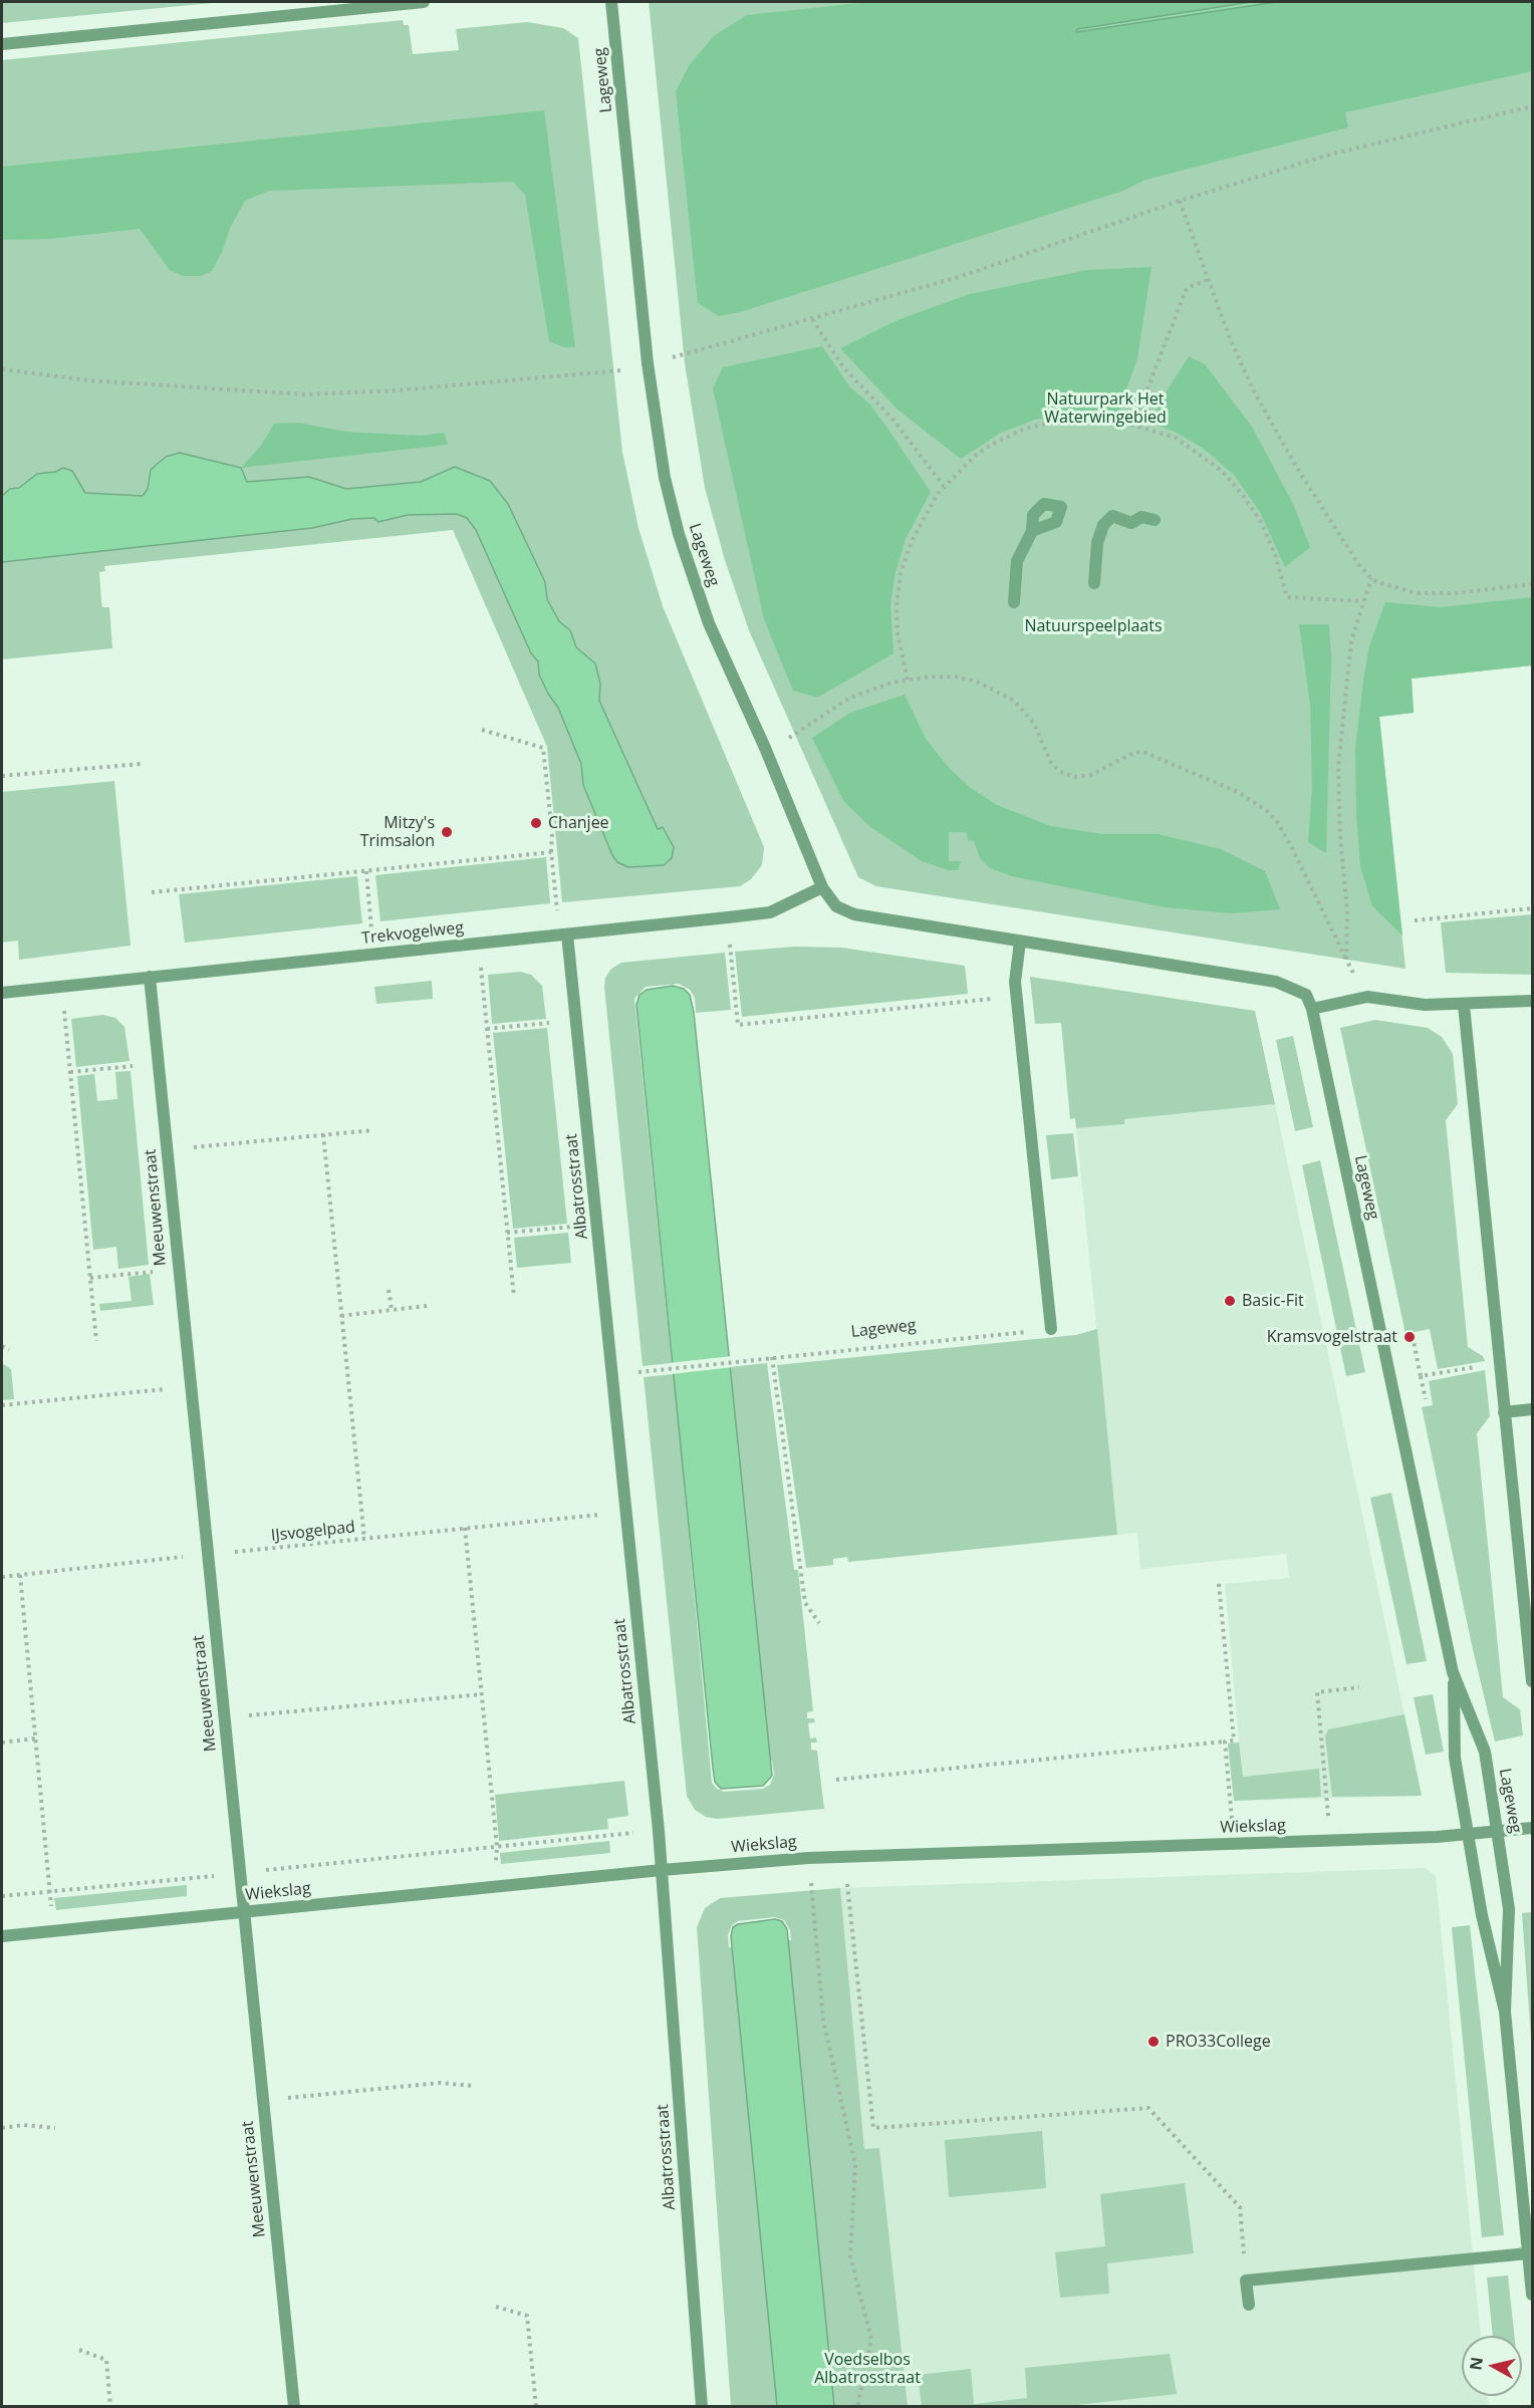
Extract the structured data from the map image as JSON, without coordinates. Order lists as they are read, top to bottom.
{
  "streets": {
    "street": [
      "Lageweg",
      "Trekvogelweg",
      "Albatrosstraat",
      "Meeuwenstraat",
      "Wiekslag"
    ],
    "path": ["IJsvogelpad"]
  },
  "crossings": [
    ["Lageweg", "Trekvogelweg"],
    ["Lageweg", "Wiekslag"],
    ["Trekvogelweg", "Albatrosstraat"],
    ["Trekvogelweg", "Meeuwenstraat"],
    ["Albatrosstraat", "IJsvogelpad"],
    ["Albatrosstraat", "Wiekslag"],
    ["Meeuwenstraat", "IJsvogelpad"],
    ["Meeuwenstraat", "Wiekslag"]
  ],
  "parks": ["Natuurpark Het Waterwingebied", "Natuurspeelplaats", "Voedselbos Albatrosstraat"],
  "places": [
    "Chanjee",
    "Mitzy's Trimsalon",
    "Basic-Fit",
    "Kramsvogelstraat",
    "PRO33College"
  ],
  "north": "left"
}
